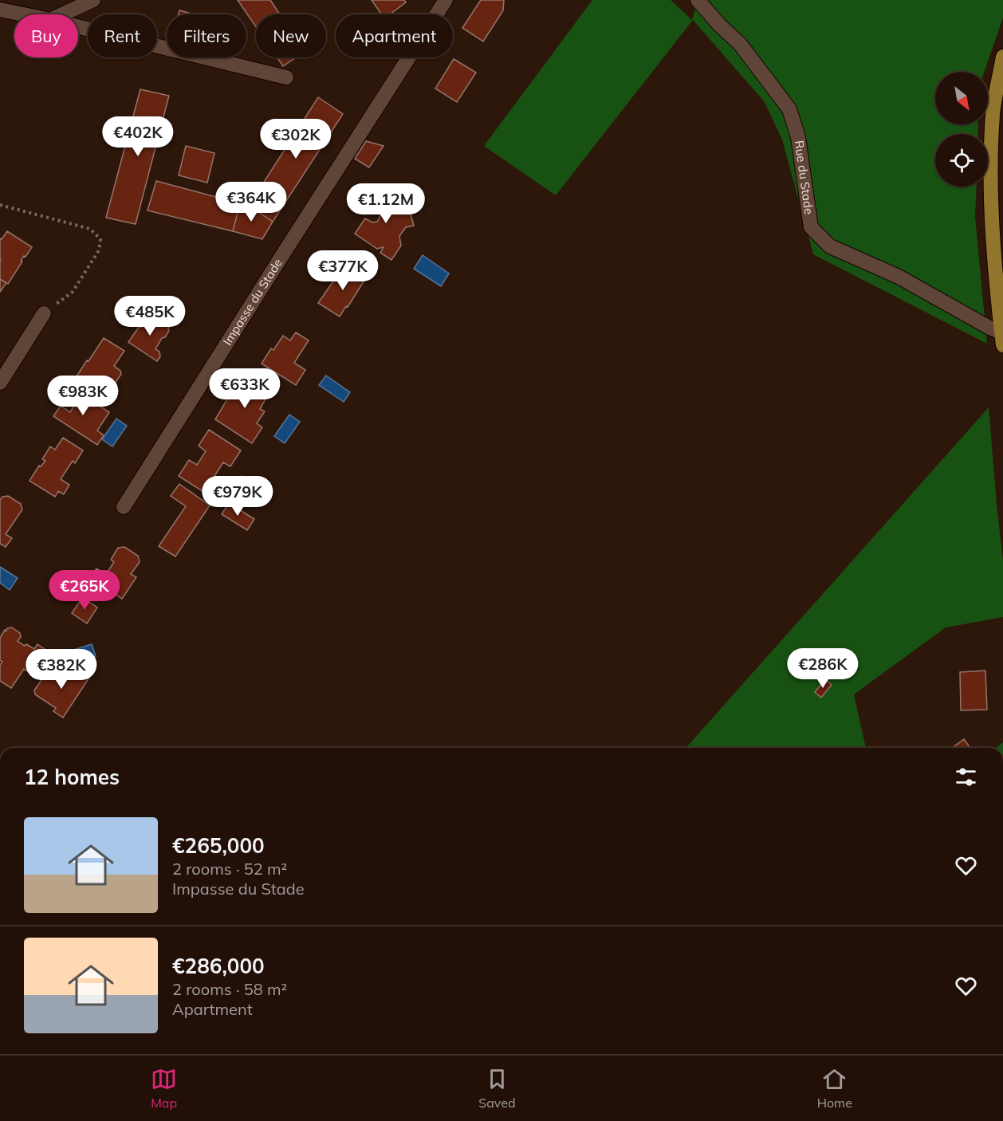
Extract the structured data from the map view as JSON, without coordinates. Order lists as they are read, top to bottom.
{
  "streets": {
    "street": ["Rue du Stade", "Impasse du Stade"]
  },
  "north": "bottom right",
  "page": {
    "chip": [
      "Buy",
      "Rent",
      "Filters",
      "New",
      "Apartment"
    ],
    "price": [
      "€402K",
      "€302K",
      "€364K",
      "€1.12M",
      "€377K",
      "€485K",
      "€633K",
      "€983K",
      "€979K",
      "€265K",
      "€286K",
      "€382K"
    ],
    "heading": "12 homes",
    "list": [
      {
        "name": "€265,000",
        "note": "2 rooms · 52 m² · Impasse du Stade"
      },
      {
        "name": "€286,000",
        "note": "2 rooms · 58 m² · Apartment"
      }
    ],
    "tabs": ["Map", "Saved", "Home"]
  }
}
